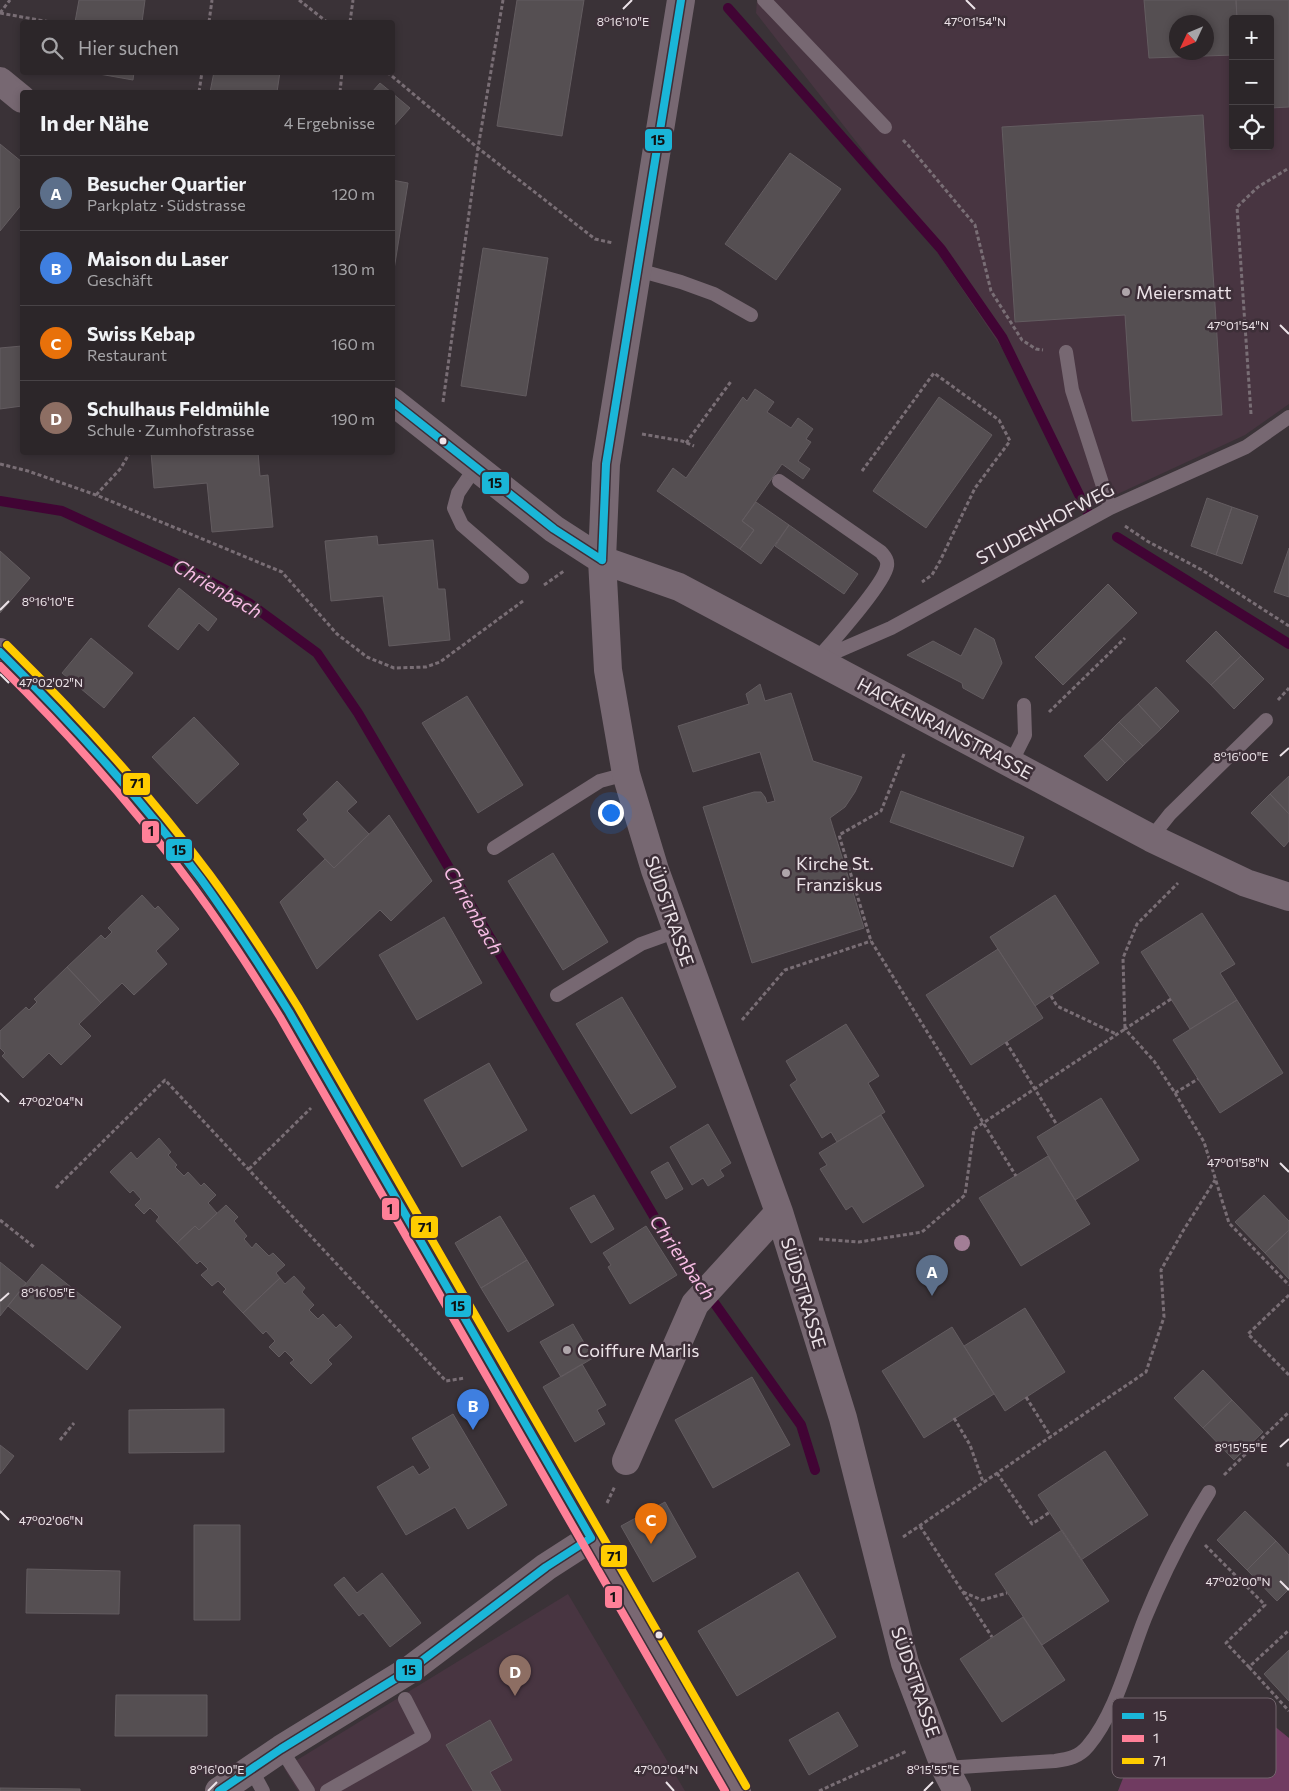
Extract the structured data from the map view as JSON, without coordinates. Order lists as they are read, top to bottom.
{
  "streets": {
    "street": ["HACKENRAINSTRASSE", "SÜDSTRASSE"],
    "lane": ["STUDENHOFWEG"]
  },
  "crossings": [
    ["STUDENHOFWEG", "HACKENRAINSTRASSE"],
    ["HACKENRAINSTRASSE", "SÜDSTRASSE"]
  ],
  "water": ["Chrienbach"],
  "places": ["Meiersmatt", "Kirche St. Franziskus", "Coiffure Marlis"],
  "lines": ["transit line 15", "transit line 71", "transit line 1"],
  "legend": ["15", "1", "71"],
  "north": "bottom left",
  "page": {
    "map_buttons": ["+", "−"],
    "search": "Hier suchen",
    "heading": ["In der Nähe", "4 Ergebnisse"],
    "list": [
      {
        "mark": "A",
        "name": "Besucher Quartier",
        "note": "Parkplatz · Südstrasse",
        "value": "120 m"
      },
      {
        "mark": "B",
        "name": "Maison du Laser",
        "note": "Geschäft",
        "value": "130 m"
      },
      {
        "mark": "C",
        "name": "Swiss Kebap",
        "note": "Restaurant",
        "value": "160 m"
      },
      {
        "mark": "D",
        "name": "Schulhaus Feldmühle",
        "note": "Schule · Zumhofstrasse",
        "value": "190 m"
      }
    ],
    "pins": [
      "A",
      "B",
      "C",
      "D"
    ]
  },
  "coordinates": [
    "8°16'10\"E",
    "47°01'54\"N",
    "47°02'02\"N",
    "8°16'00\"E",
    "47°02'04\"N",
    "47°01'58\"N",
    "8°16'05\"E",
    "8°15'55\"E",
    "47°02'06\"N",
    "47°02'00\"N"
  ]
}
